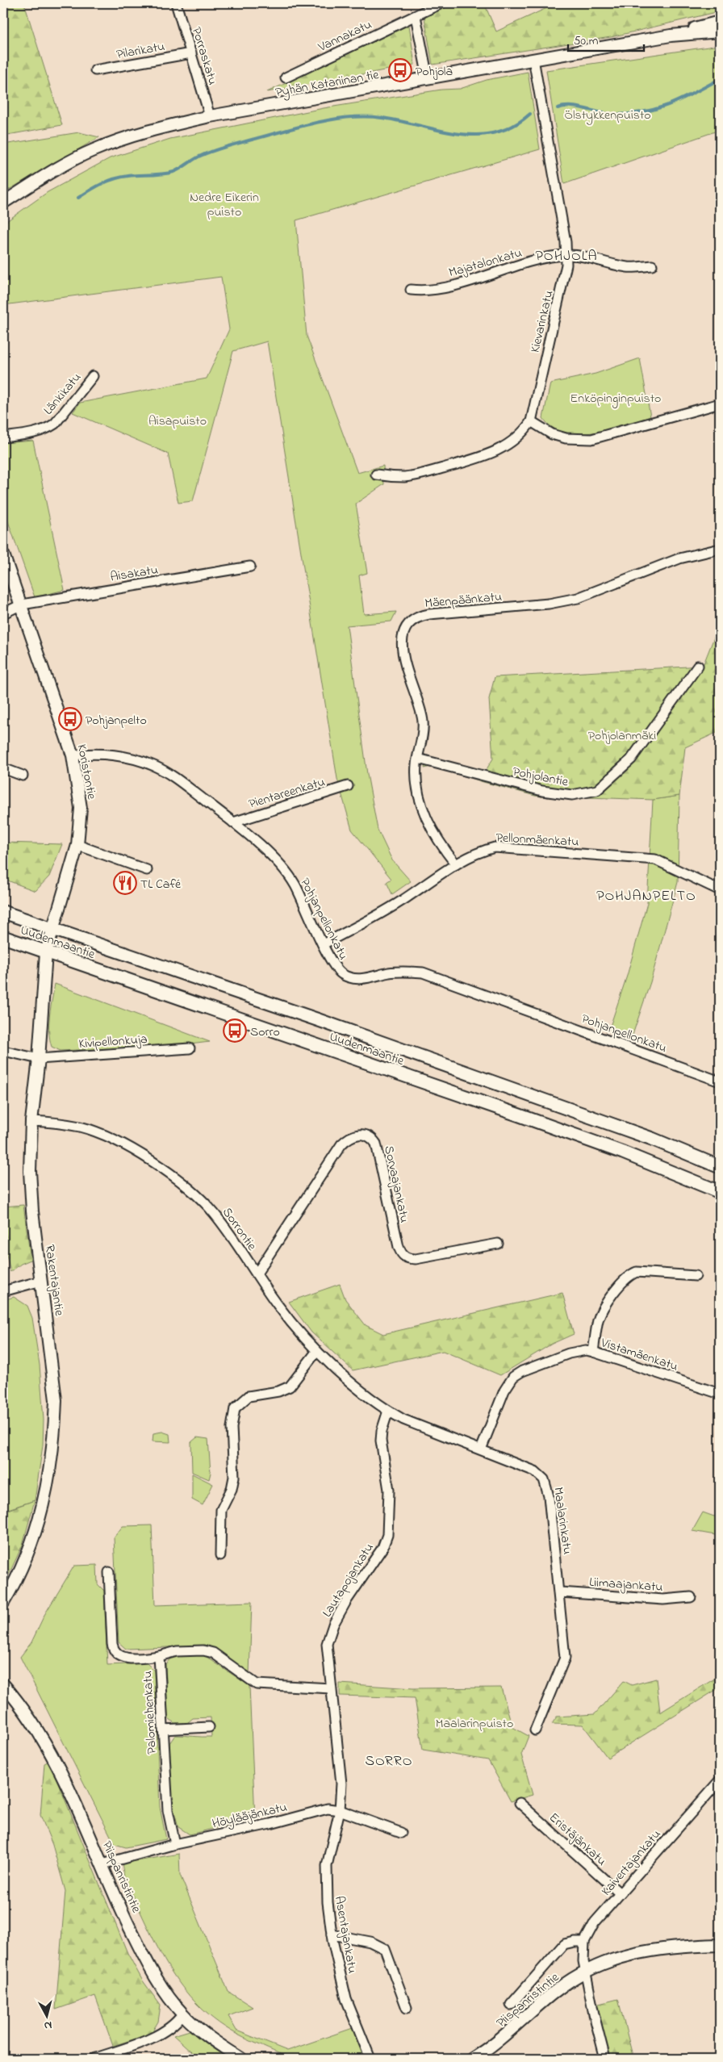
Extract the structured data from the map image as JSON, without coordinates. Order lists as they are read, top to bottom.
{
  "streets": {
    "main road": ["Uudenmaantie"],
    "street": [
      "Vannakatu",
      "Pilarikatu",
      "Porraskatu",
      "Pyhän Katariinan tie",
      "Majatalonkatu",
      "Kievarinkatu",
      "Länkikatu",
      "Aisakatu",
      "Mäenpäänkatu",
      "Koristontie",
      "Pohjolantie",
      "Pientareenkatu",
      "Pellonmäenkatu",
      "Pohjanpellonkatu",
      "Kivipellonkuja",
      "Sorvaajankatu",
      "Sorrontie",
      "Rakentajantie",
      "Vistamäenkatu",
      "Maalarinkatu",
      "Lautapojankatu",
      "Liimaajankatu",
      "Palomiehenkatu",
      "Höylääjänkatu",
      "Eristäjänkatu",
      "Kaivertajankatu",
      "Piispanristintie",
      "Asentajankatu"
    ]
  },
  "crossings": [
    ["Pilarikatu", "Porraskatu"],
    ["Porraskatu", "Pyhän Katariinan tie"],
    ["Pyhän Katariinan tie", "Kievarinkatu"],
    ["Majatalonkatu", "Kievarinkatu"],
    ["Aisakatu", "Koristontie"],
    ["Mäenpäänkatu", "Pohjolantie"],
    ["Mäenpäänkatu", "Pellonmäenkatu"],
    ["Koristontie", "Pohjanpellonkatu"],
    ["Koristontie", "Uudenmaantie"],
    ["Koristontie", "Rakentajantie"],
    ["Pientareenkatu", "Pohjanpellonkatu"],
    ["Pellonmäenkatu", "Pohjanpellonkatu"],
    ["Uudenmaantie", "Rakentajantie"],
    ["Kivipellonkuja", "Rakentajantie"],
    ["Sorvaajankatu", "Sorrontie"],
    ["Sorrontie", "Rakentajantie"],
    ["Sorrontie", "Maalarinkatu"],
    ["Sorrontie", "Lautapojankatu"],
    ["Vistamäenkatu", "Maalarinkatu"],
    ["Maalarinkatu", "Lautapojankatu"],
    ["Maalarinkatu", "Liimaajankatu"],
    ["Lautapojankatu", "Höylääjänkatu"],
    ["Lautapojankatu", "Asentajankatu"],
    ["Palomiehenkatu", "Höylääjänkatu"],
    ["Höylääjänkatu", "Piispanristintie"],
    ["Höylääjänkatu", "Asentajankatu"],
    ["Eristäjänkatu", "Kaivertajankatu"]
  ],
  "districts": ["POHJOLA", "POHJANPELTO", "SORRO"],
  "parks": [
    "Ölstykkenpuisto",
    "Nedre Eikerin puisto",
    "Enköpinginpuisto",
    "Aisapuisto",
    "Pohjolanmäki",
    "Maalarinpuisto"
  ],
  "places": {
    "bus stop": ["Pohjola", "Pohjanpelto", "Sorro"],
    "restaurant": ["TL Café"]
  },
  "scale_bar": "50 m",
  "north": "bottom"
}
